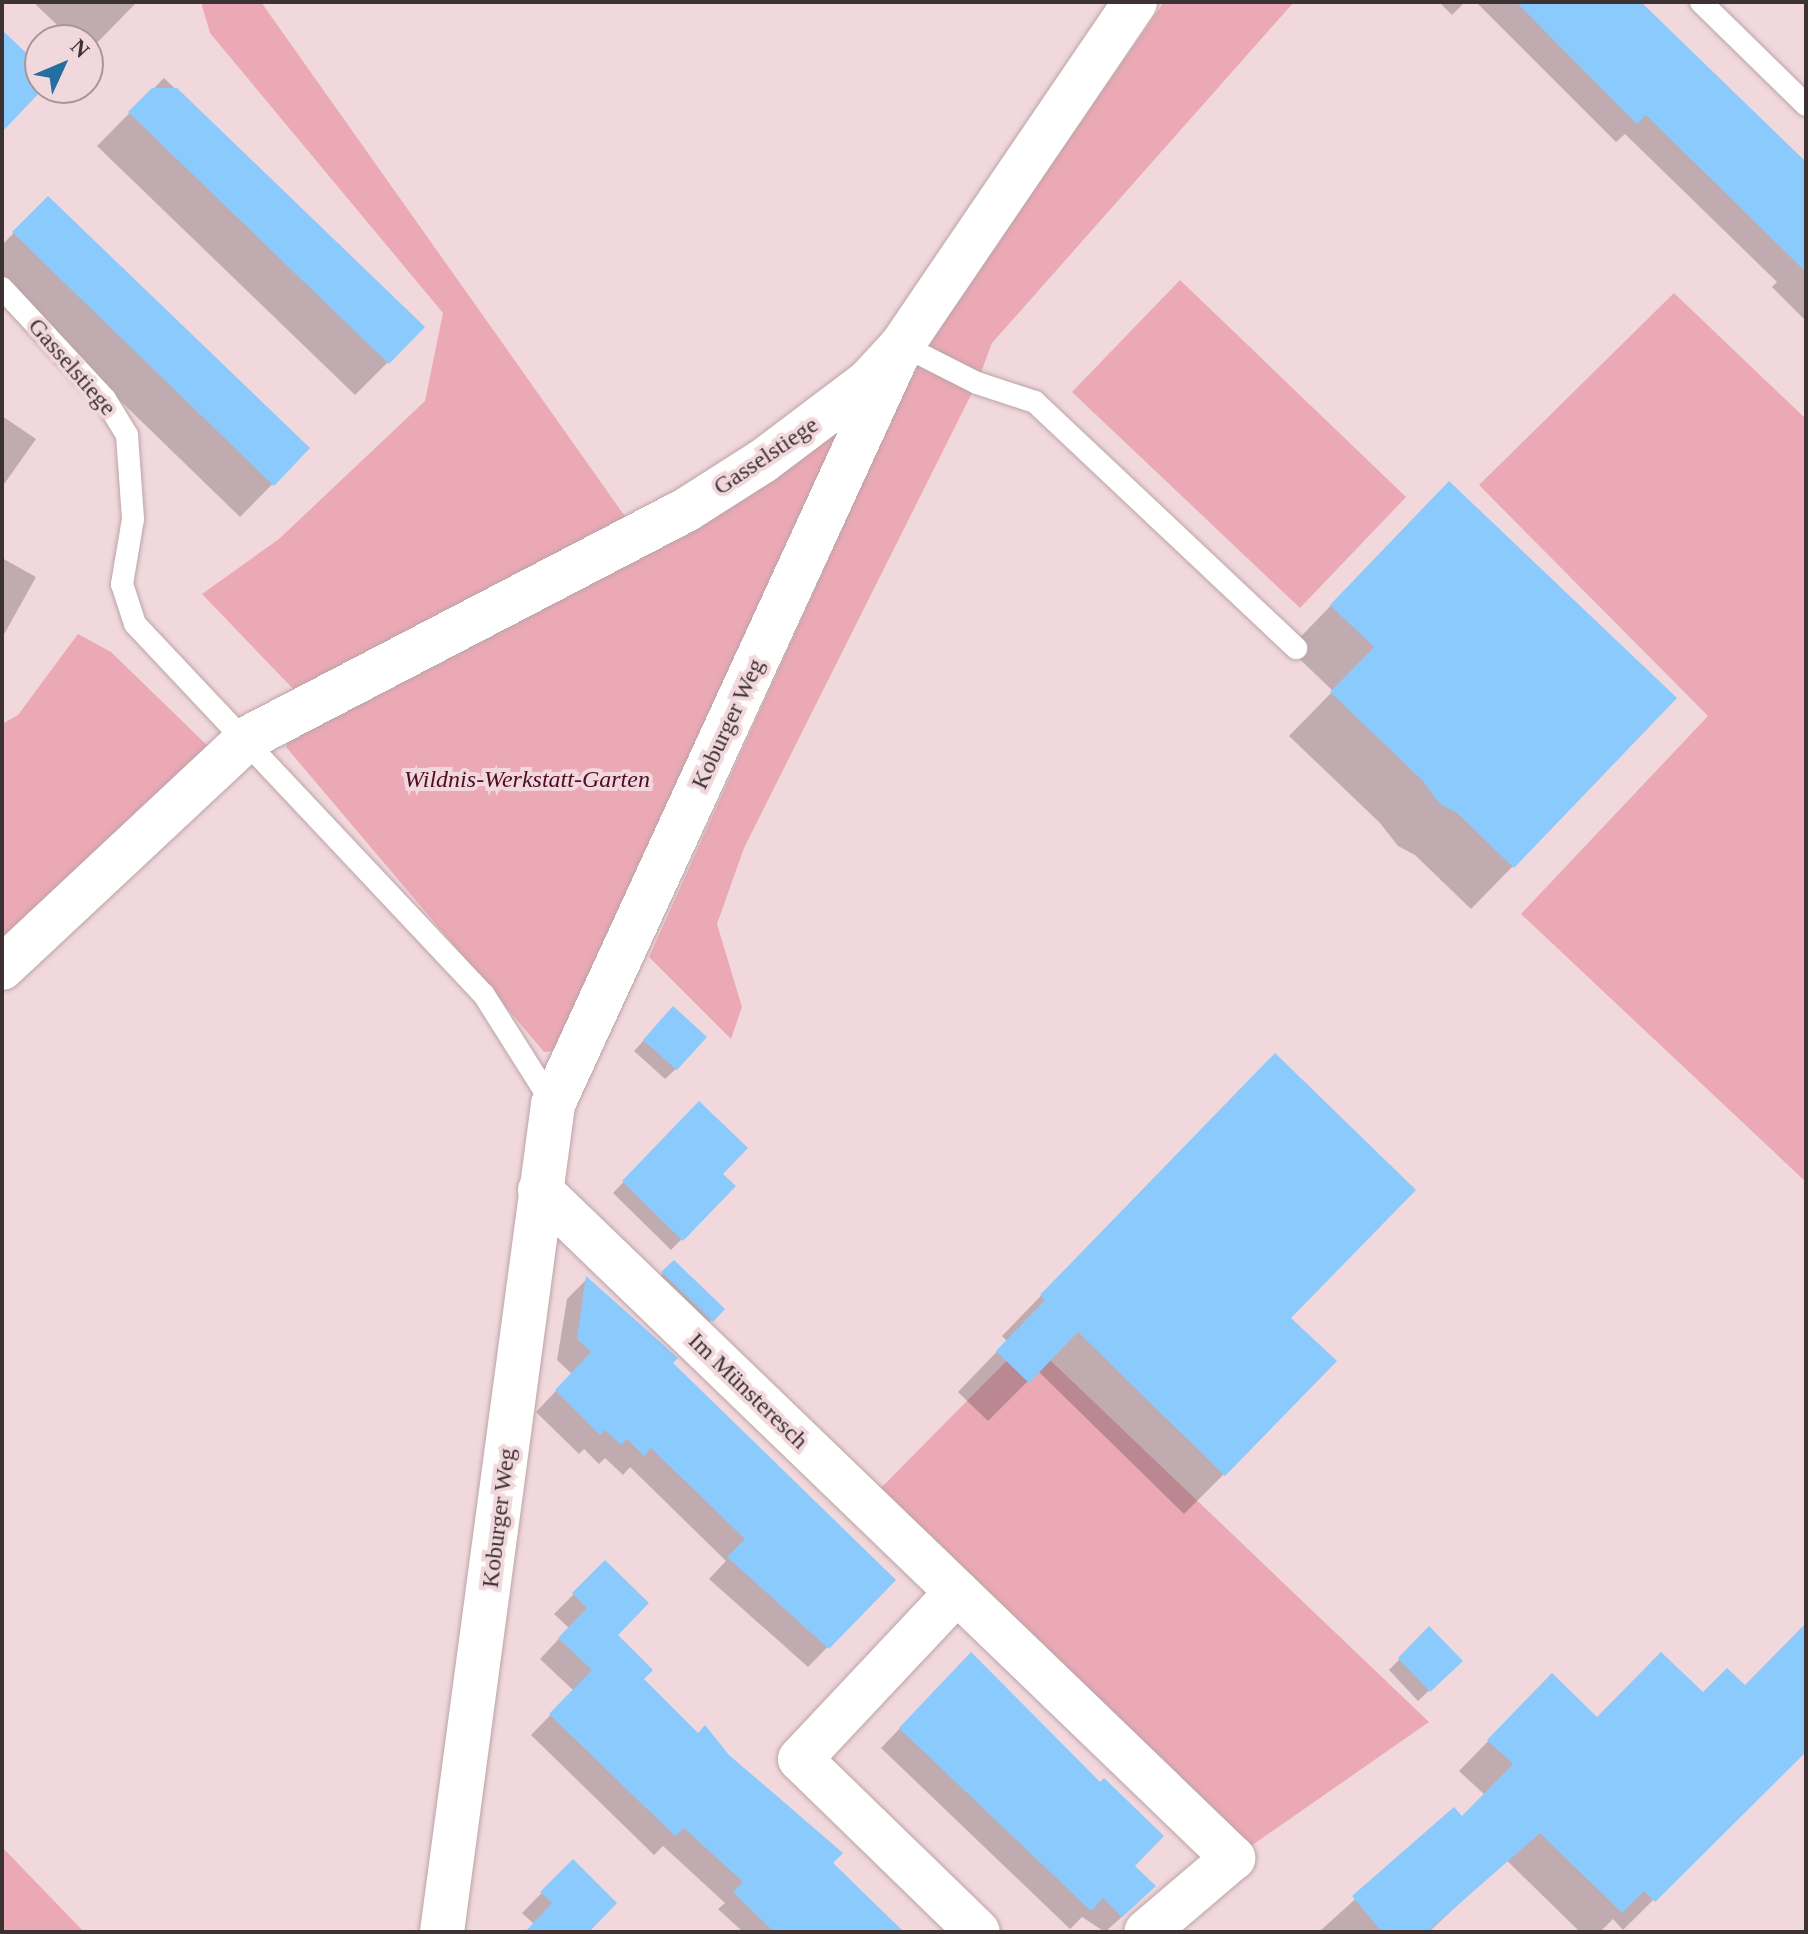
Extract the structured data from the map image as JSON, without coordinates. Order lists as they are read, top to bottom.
{
  "streets": {
    "street": ["Gasselstiege", "Koburger Weg", "Im Münsteresch"]
  },
  "crossings": [
    ["Gasselstiege", "Koburger Weg"],
    ["Koburger Weg", "Im Münsteresch"]
  ],
  "parks": ["Wildnis-Werkstatt-Garten"],
  "north": "top right"
}
